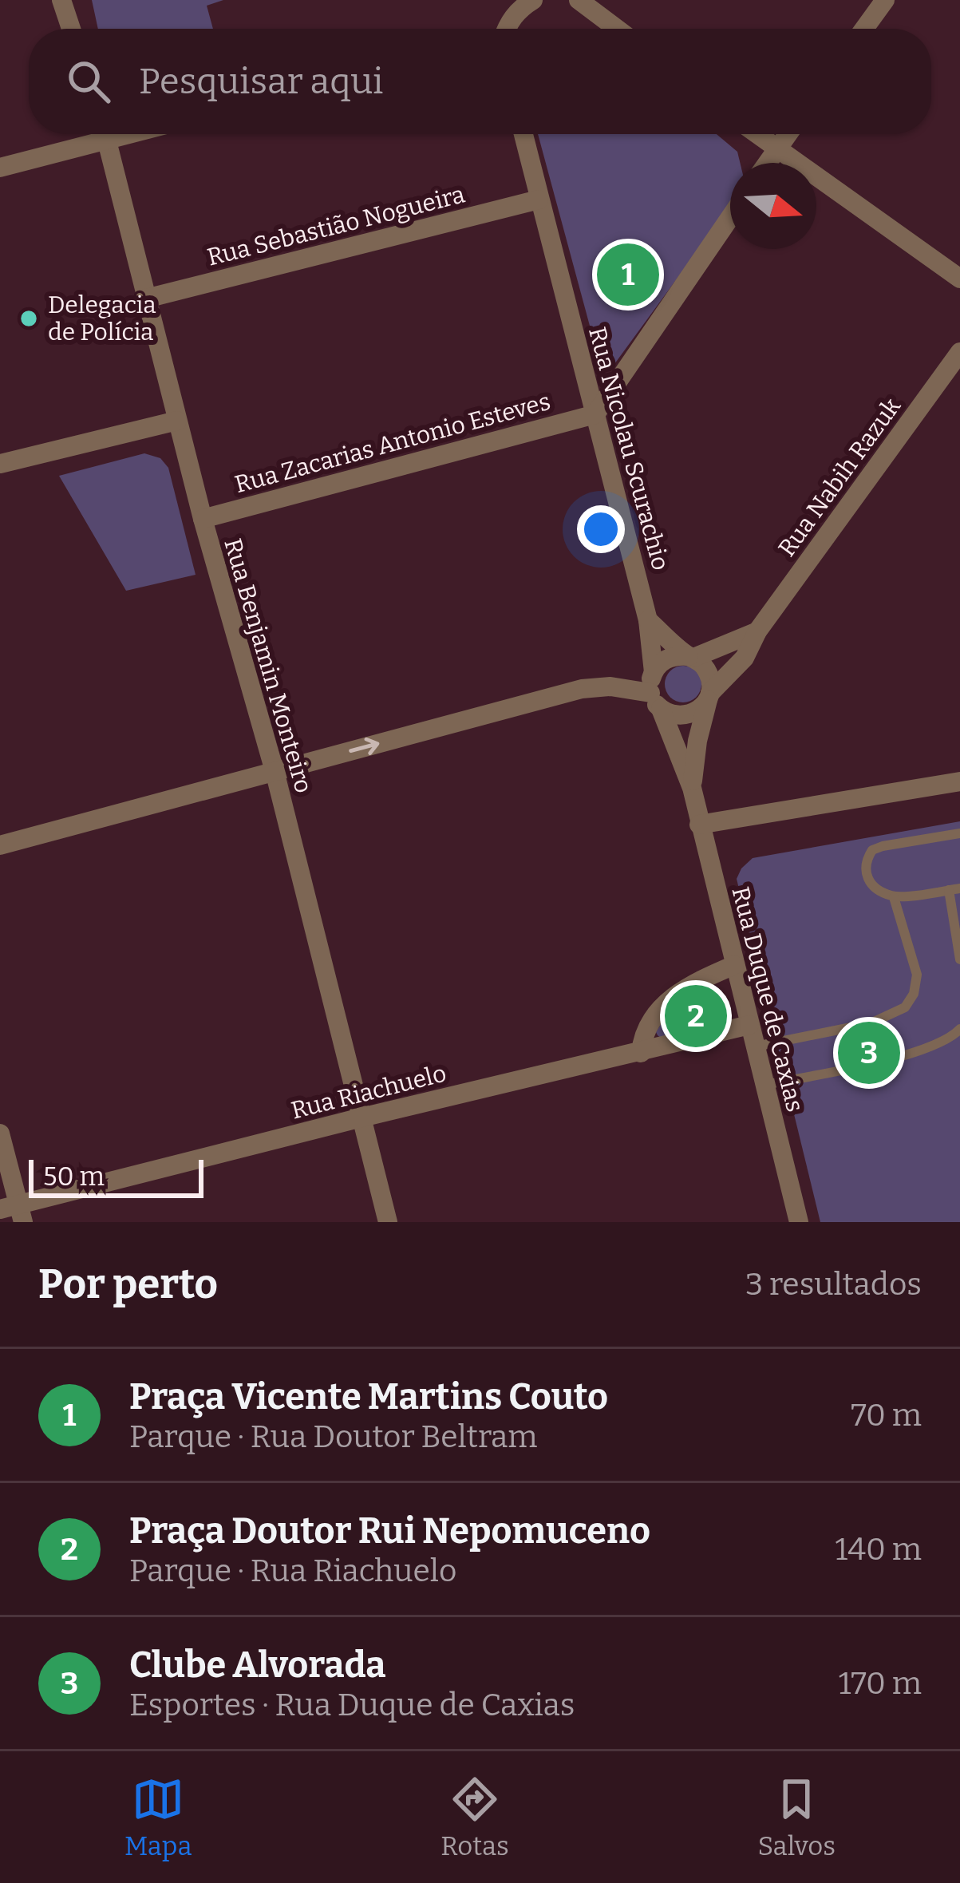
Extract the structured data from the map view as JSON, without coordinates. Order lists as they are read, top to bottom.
{
  "streets": {
    "street": [
      "Rua Sebastião Nogueira",
      "Rua Zacarias Antonio Esteves",
      "Rua Nicolau Scurachio",
      "Rua Nabih Razuk",
      "Rua Benjamin Monteiro",
      "Rua Duque de Caxias",
      "Rua Riachuelo"
    ]
  },
  "crossings": [
    ["Rua Sebastião Nogueira", "Rua Nicolau Scurachio"],
    ["Rua Sebastião Nogueira", "Rua Benjamin Monteiro"],
    ["Rua Zacarias Antonio Esteves", "Rua Nicolau Scurachio"],
    ["Rua Zacarias Antonio Esteves", "Rua Benjamin Monteiro"],
    ["Rua Nicolau Scurachio", "Rua Nabih Razuk"],
    ["Rua Nicolau Scurachio", "Rua Duque de Caxias"],
    ["Rua Nabih Razuk", "Rua Duque de Caxias"],
    ["Rua Benjamin Monteiro", "Rua Riachuelo"],
    ["Rua Duque de Caxias", "Rua Riachuelo"]
  ],
  "places": ["Delegacia de Polícia"],
  "scale_bar": "50 m",
  "north": "right",
  "page": {
    "search": "Pesquisar aqui",
    "pins": ["1", "2", "3"],
    "scale": "50 m",
    "heading": ["Por perto", "3 resultados"],
    "list": [
      {
        "mark": "1",
        "name": "Praça Vicente Martins Couto",
        "note": "Parque · Rua Doutor Beltram",
        "value": "70 m"
      },
      {
        "mark": "2",
        "name": "Praça Doutor Rui Nepomuceno",
        "note": "Parque · Rua Riachuelo",
        "value": "140 m"
      },
      {
        "mark": "3",
        "name": "Clube Alvorada",
        "note": "Esportes · Rua Duque de Caxias",
        "value": "170 m"
      }
    ],
    "nav": ["Mapa", "Rotas", "Salvos"]
  }
}
